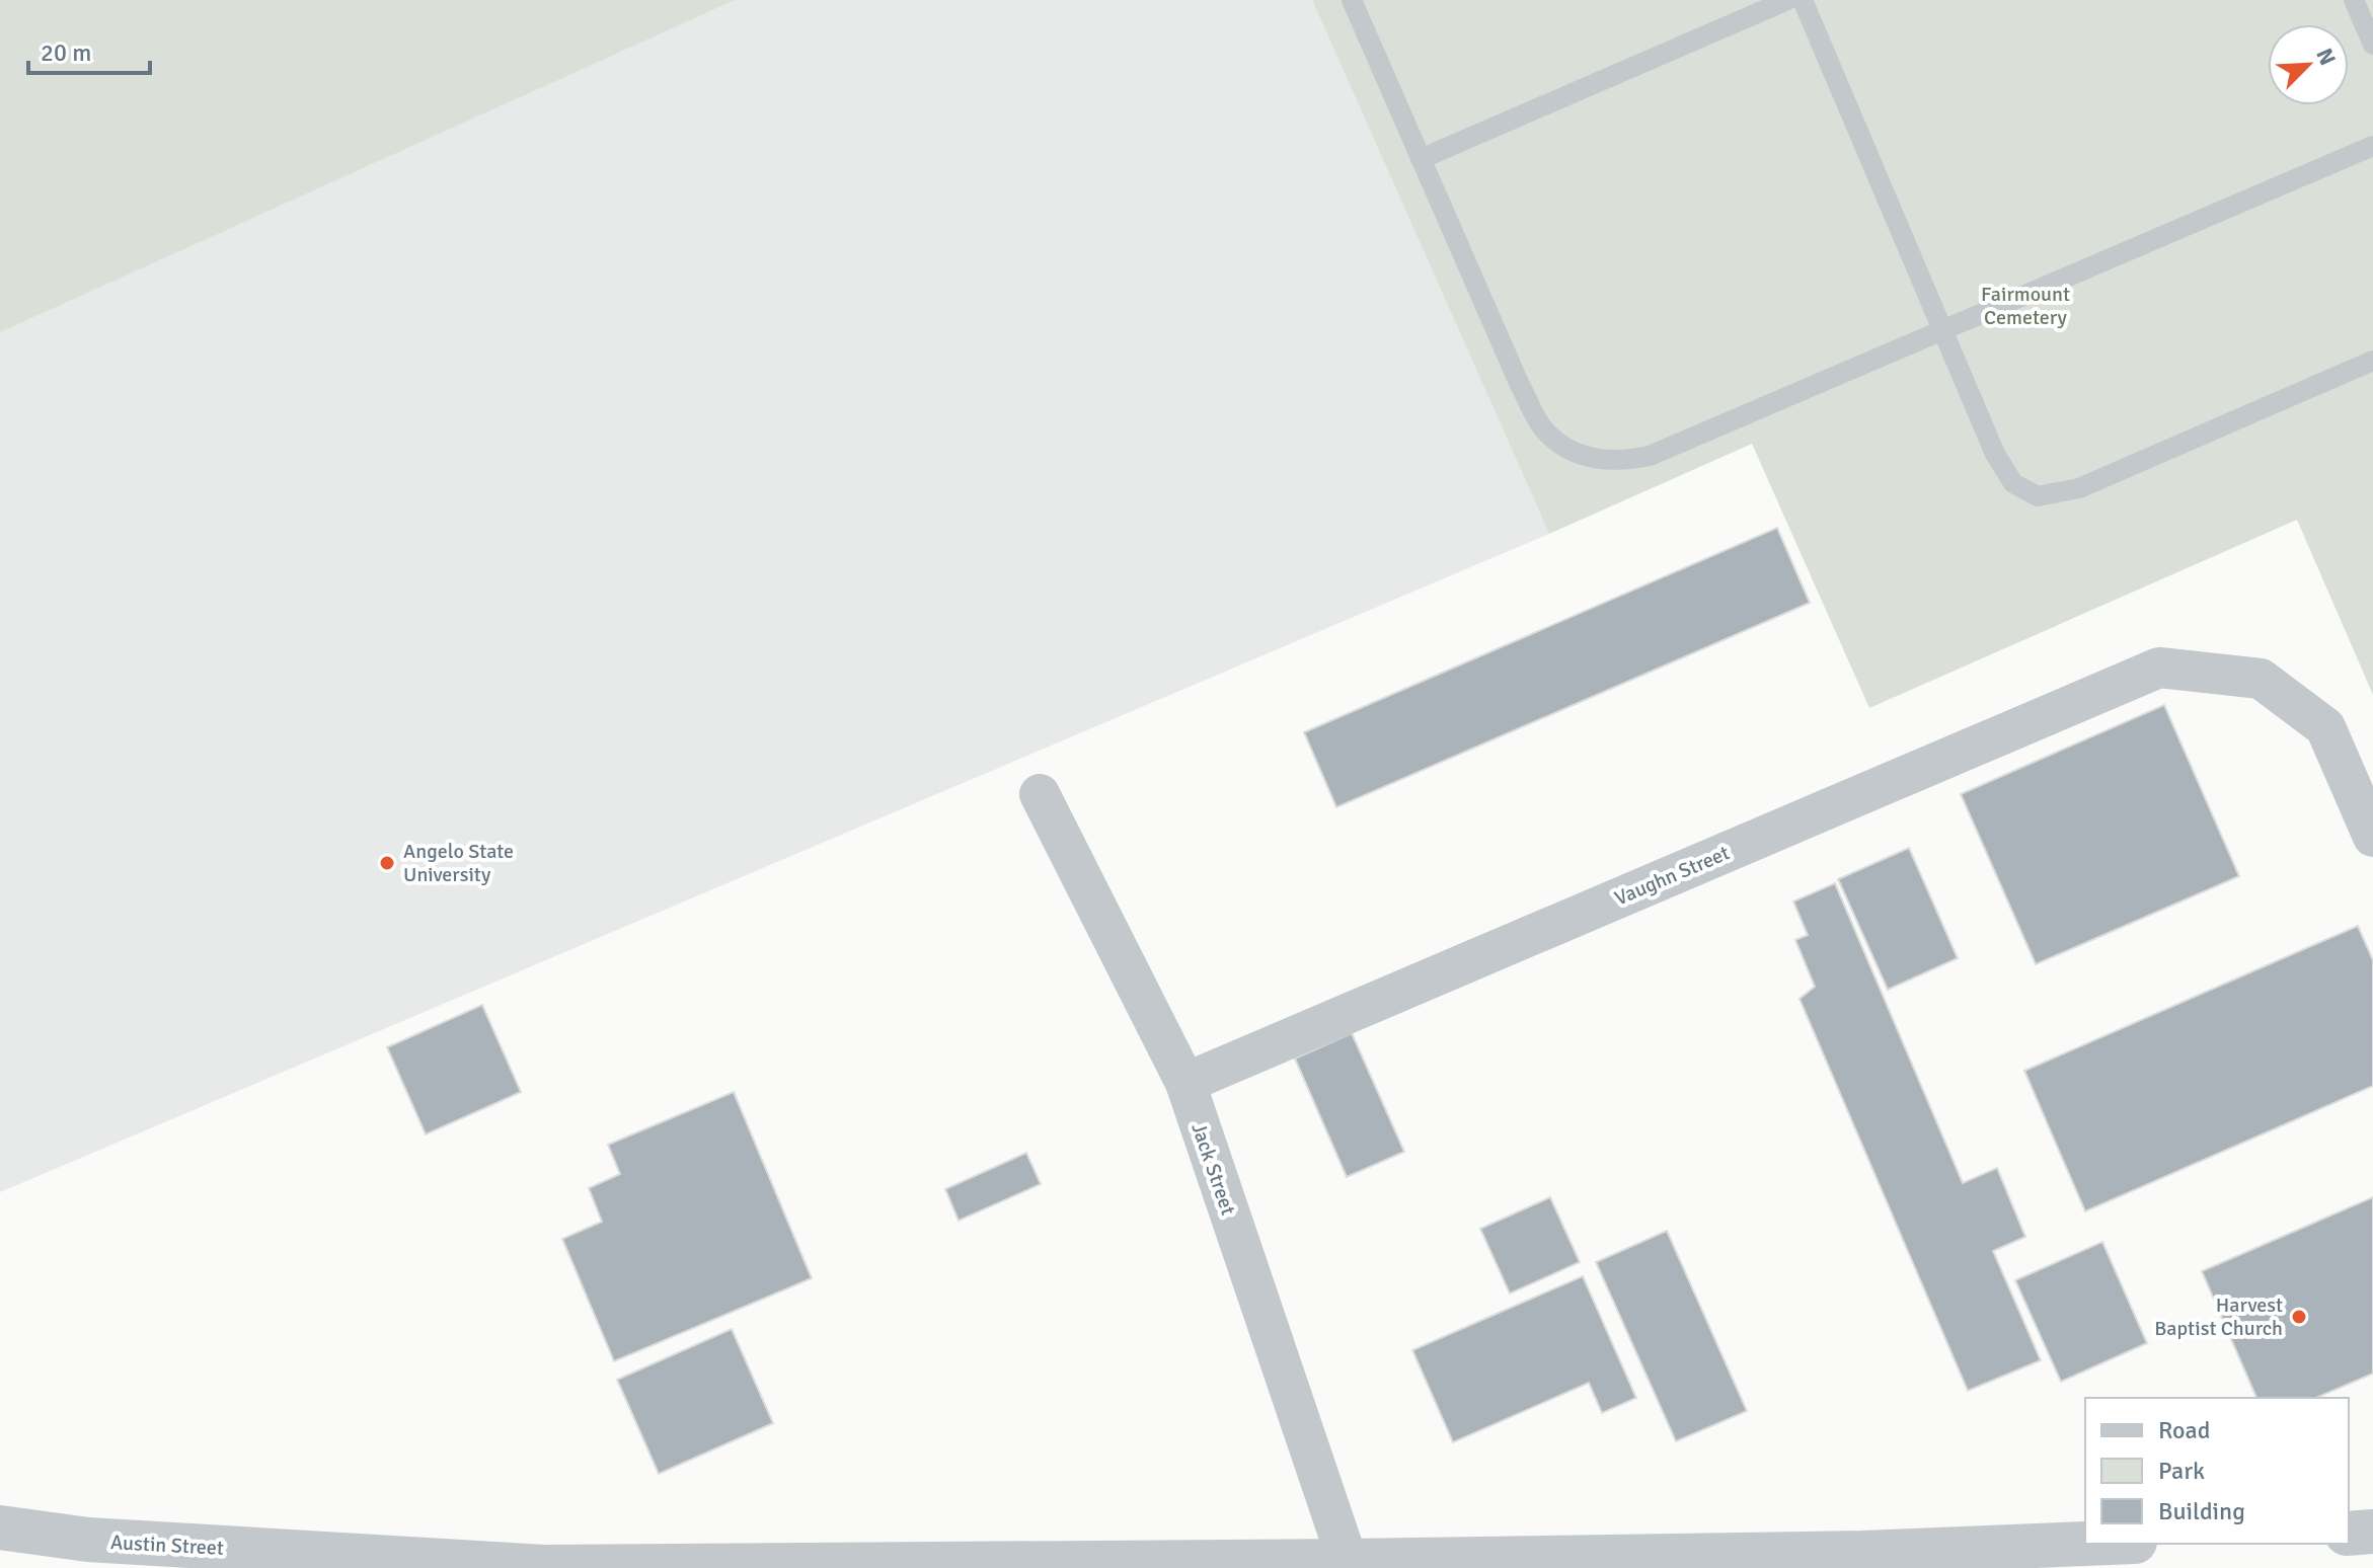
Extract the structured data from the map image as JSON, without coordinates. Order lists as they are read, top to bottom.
{
  "streets": {
    "street": ["Vaughn Street", "Jack Street", "Austin Street"]
  },
  "crossings": [
    ["Vaughn Street", "Jack Street"],
    ["Jack Street", "Austin Street"]
  ],
  "parks": ["Fairmount Cemetery"],
  "places": ["Angelo State University", "Harvest Baptist Church"],
  "legend": ["Road", "Park", "Building"],
  "scale_bar": "20 m",
  "north": "top right"
}
